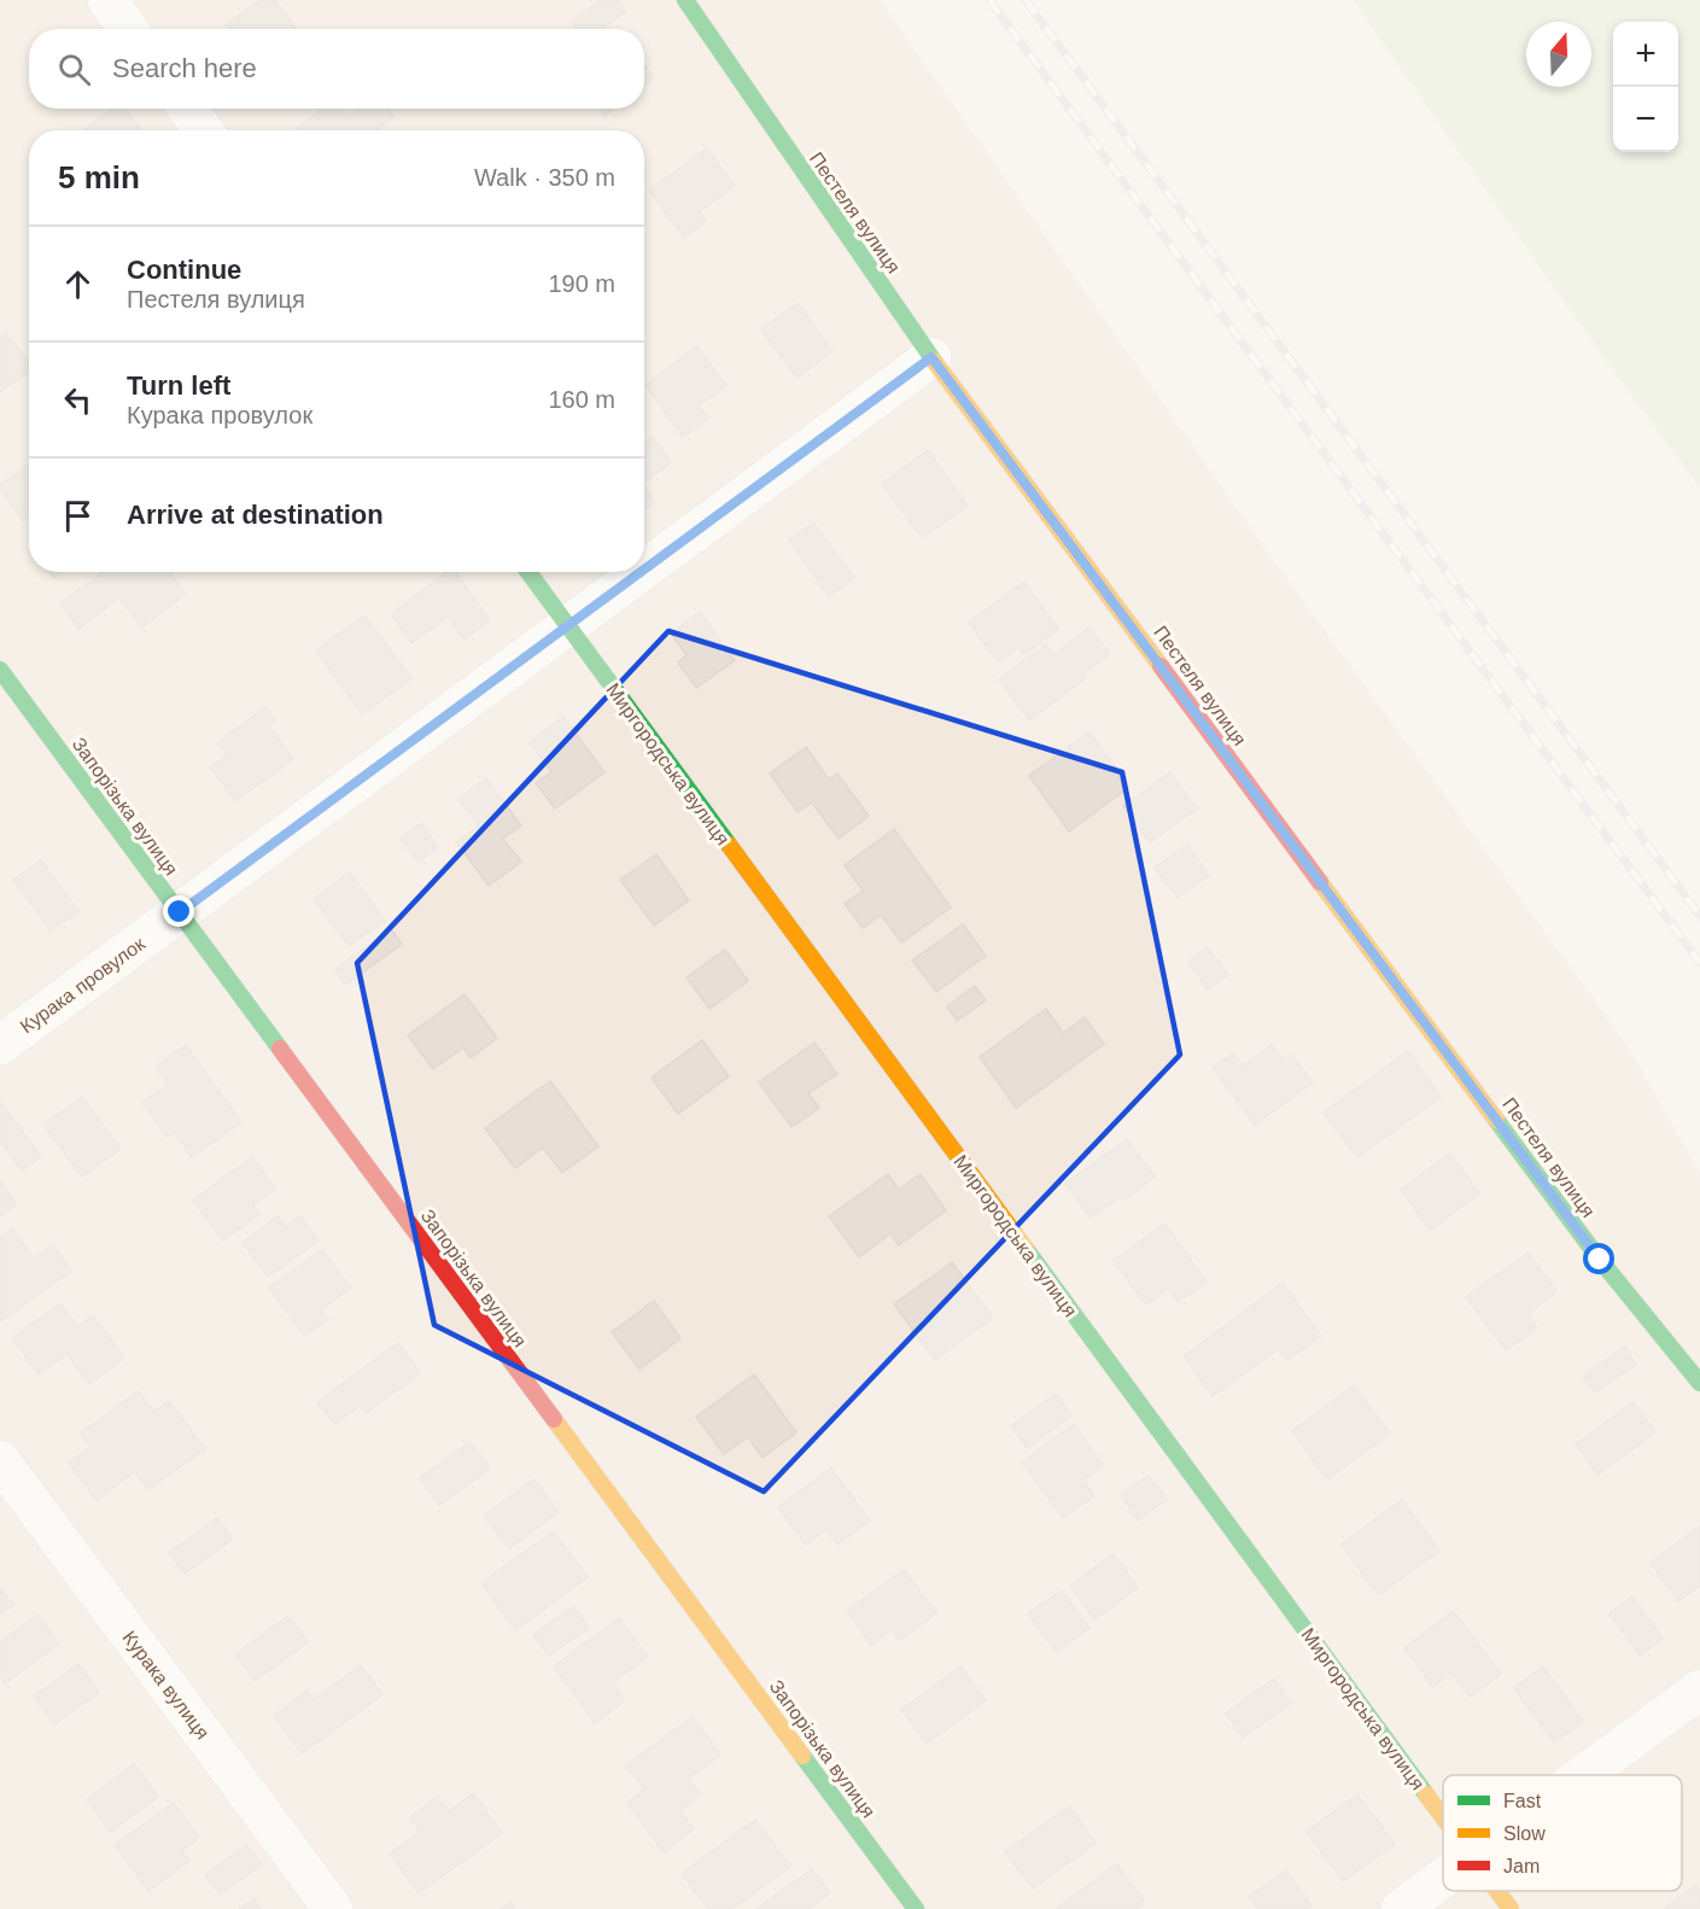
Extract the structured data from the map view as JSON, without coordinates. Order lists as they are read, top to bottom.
{
  "streets": {
    "street": [
      "Пестеля вулиця",
      "Миргородська вулиця",
      "Запорізька вулиця",
      "Курака провулок",
      "Курака вулиця"
    ]
  },
  "crossings": [
    ["Пестеля вулиця", "Курака провулок"],
    ["Миргородська вулиця", "Курака провулок"],
    ["Запорізька вулиця", "Курака провулок"]
  ],
  "legend": ["Fast", "Slow", "Jam"],
  "north": "top",
  "page": {
    "map_buttons": ["+", "−"],
    "search": "Search here",
    "heading": ["5 min", "Walk · 350 m"],
    "list": [
      ["Continue", "Пестеля вулиця", "190 m"],
      ["Turn left", "Курака провулок", "160 m"],
      "Arrive at destination"
    ]
  }
}
